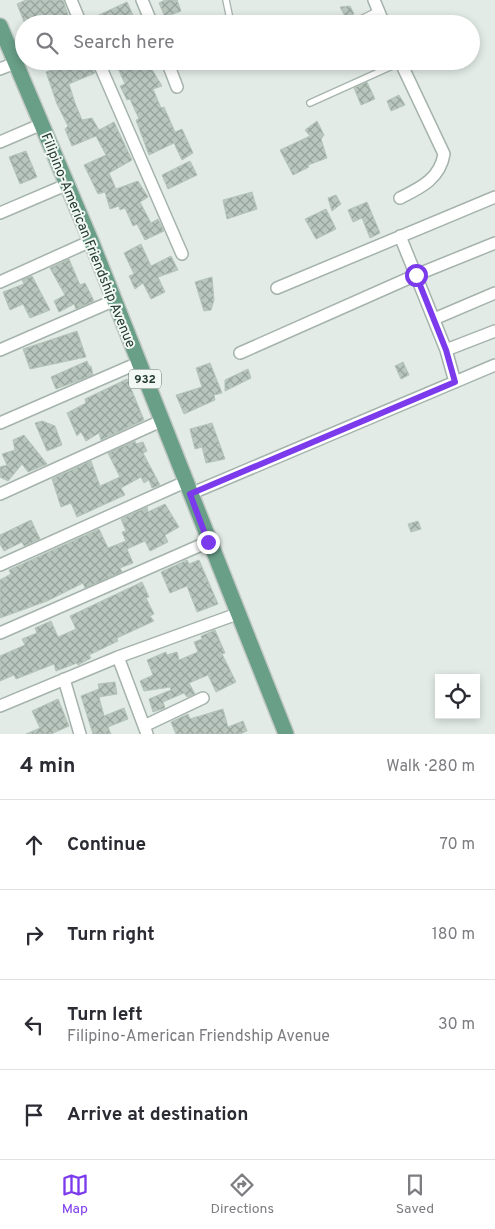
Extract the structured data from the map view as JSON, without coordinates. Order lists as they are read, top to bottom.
{
  "streets": {
    "main road": ["Filipino-American Friendship Avenue", "932"]
  },
  "page": {
    "search": "Search here",
    "heading": ["4 min", "Walk · 280 m"],
    "list": [
      ["Continue", "70 m"],
      ["Turn right", "180 m"],
      ["Turn left", "Filipino-American Friendship Avenue", "30 m"],
      "Arrive at destination"
    ],
    "nav": ["Map", "Directions", "Saved"]
  }
}
